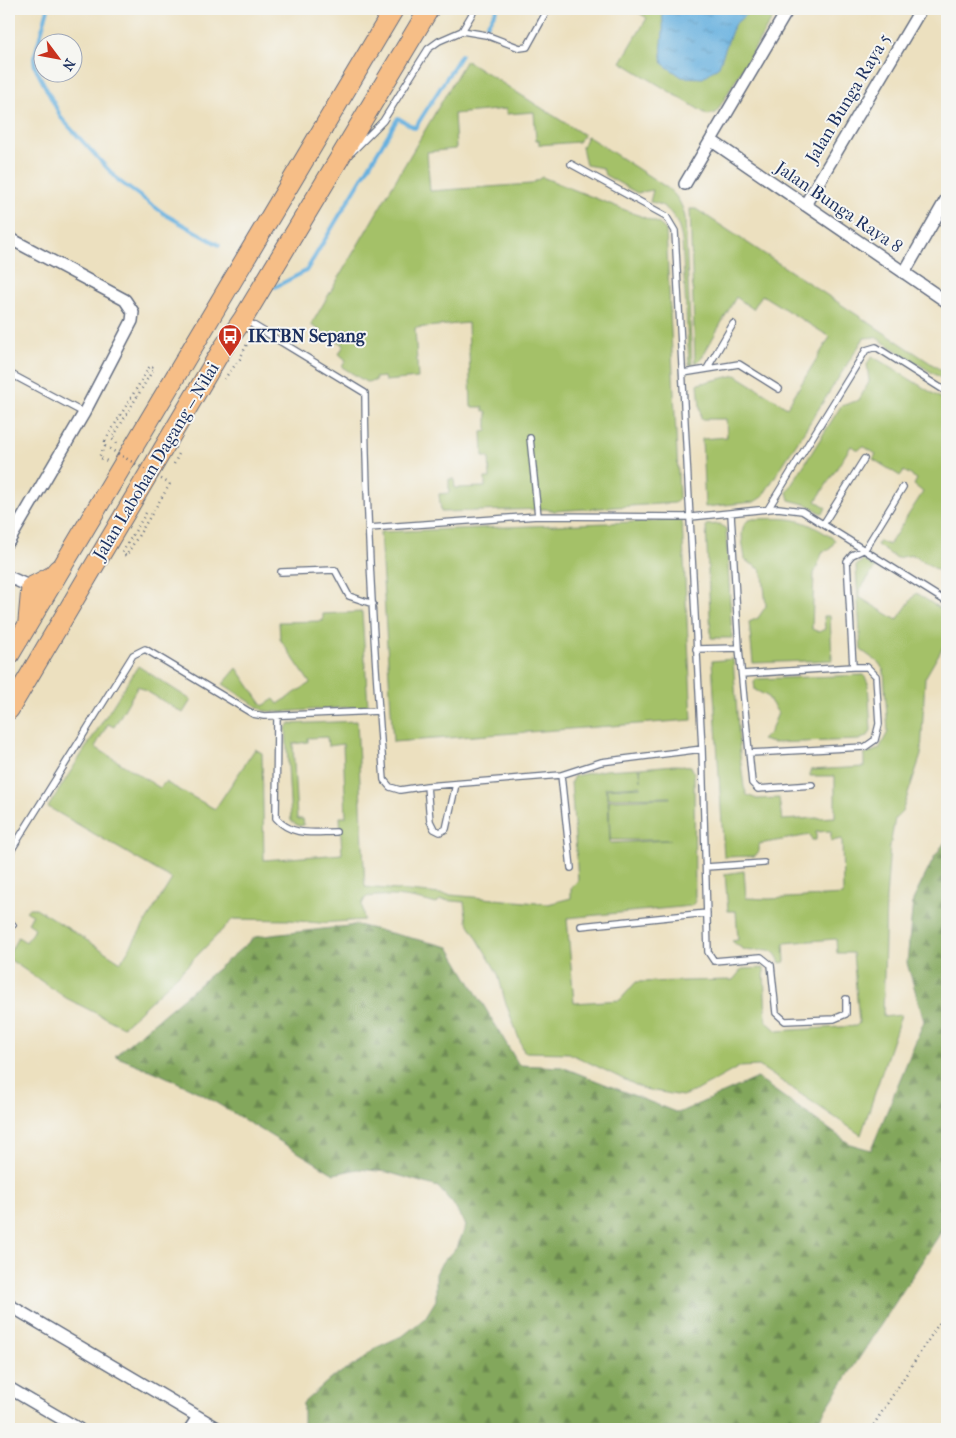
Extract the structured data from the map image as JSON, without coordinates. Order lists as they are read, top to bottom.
{
  "streets": {
    "main road": ["Jalan Labohan Dagang ‒ Nilai"],
    "street": ["Jalan Bunga Raya 5", "Jalan Bunga Raya 8"]
  },
  "crossings": [
    ["Jalan Bunga Raya 5", "Jalan Bunga Raya 8"]
  ],
  "places": {
    "bus stop": ["IKTBN Sepang"]
  },
  "north": "bottom right"
}
